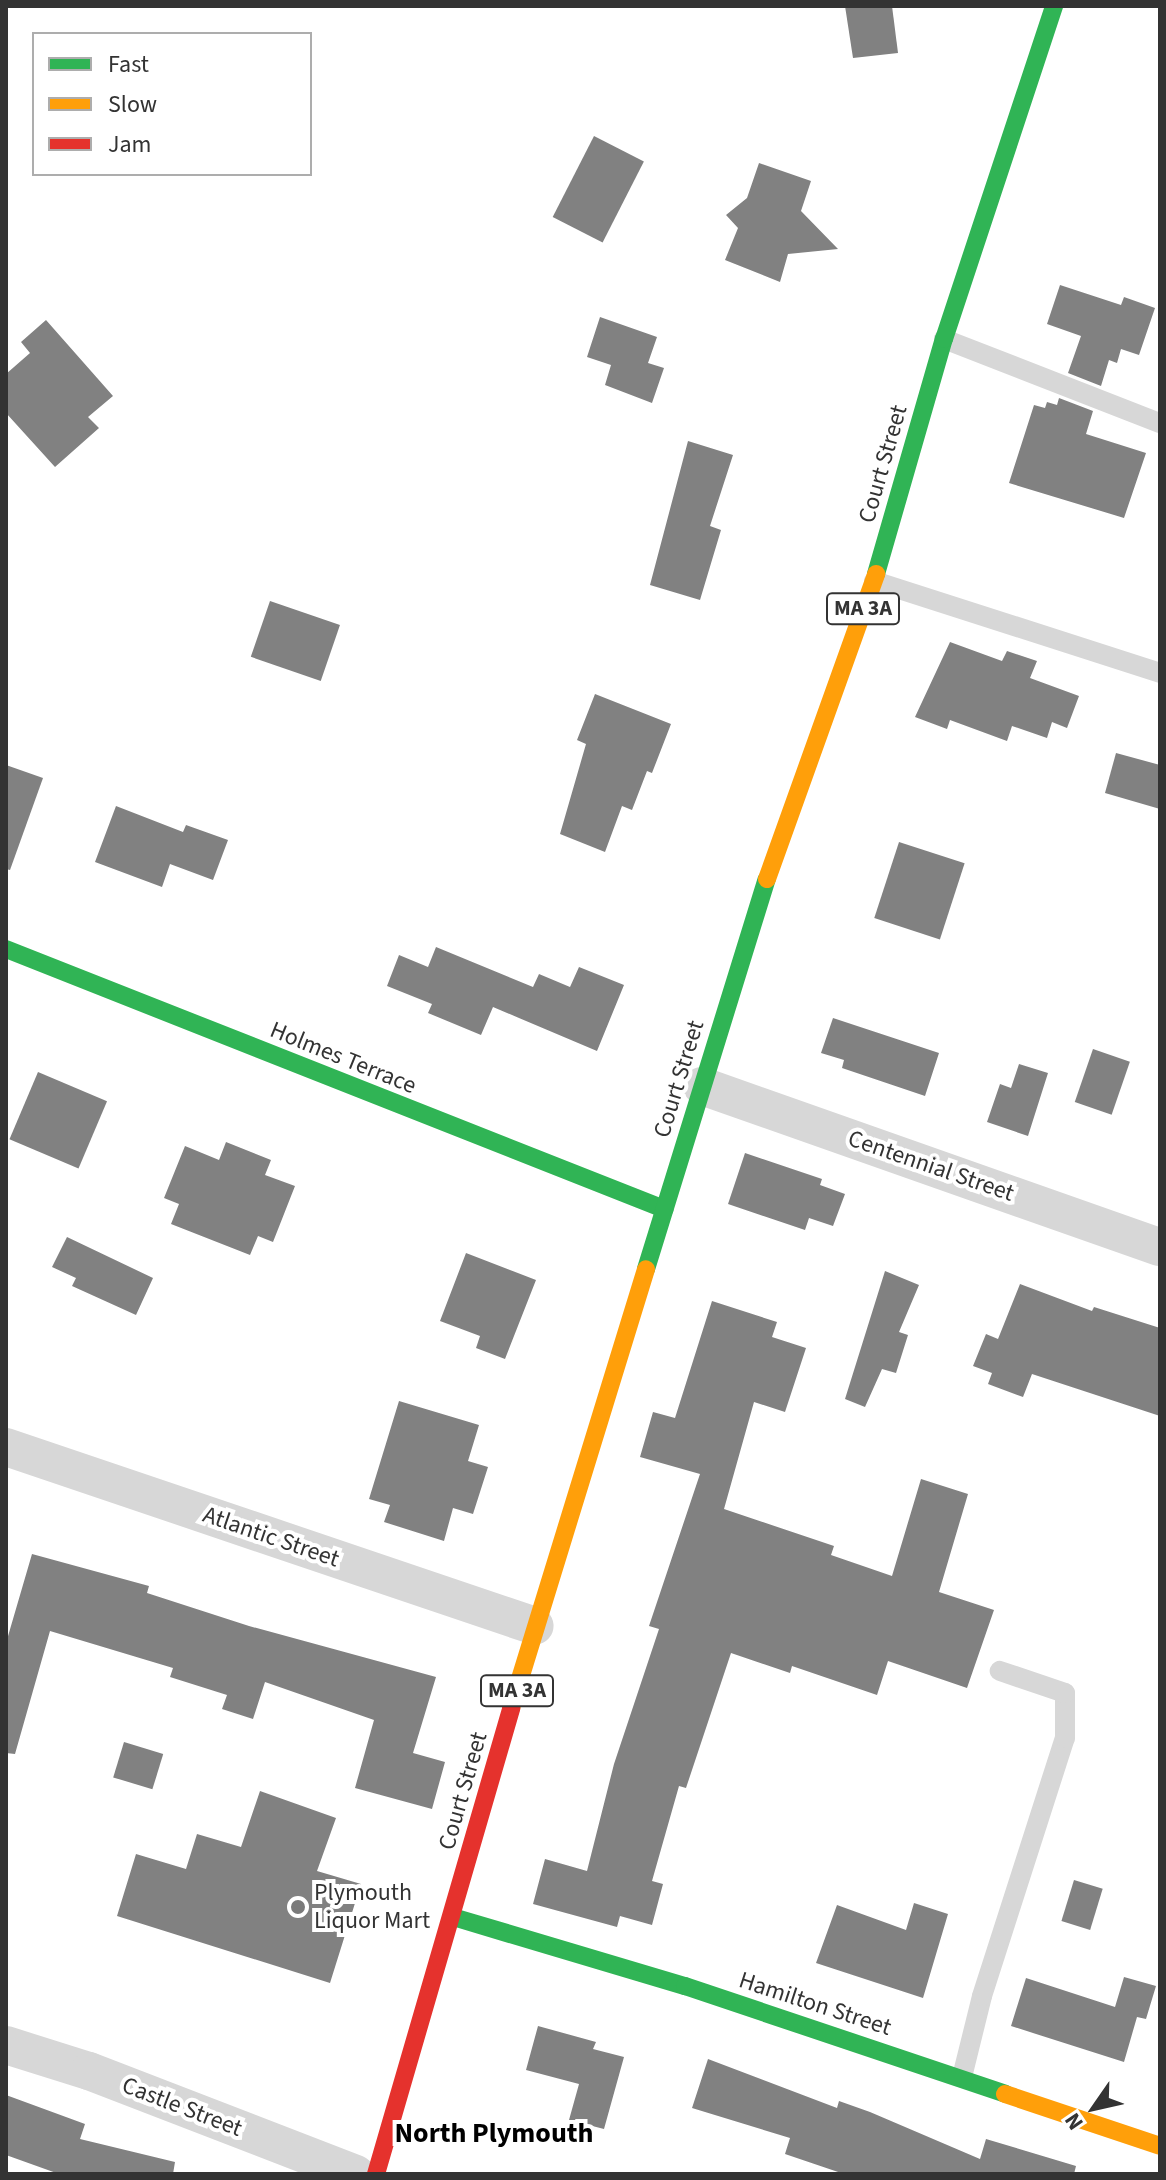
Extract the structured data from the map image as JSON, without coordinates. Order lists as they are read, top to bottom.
{
  "streets": {
    "main road": [
      "Court Street",
      "MA 3A",
      "Holmes Terrace",
      "Hamilton Street"
    ],
    "street": ["Centennial Street", "Atlantic Street", "Castle Street"]
  },
  "crossings": [
    ["Court Street", "Holmes Terrace"],
    ["Court Street", "Centennial Street"],
    ["Court Street", "Atlantic Street"],
    ["Court Street", "Hamilton Street"]
  ],
  "districts": ["North Plymouth"],
  "places": ["Plymouth Liquor Mart"],
  "legend": ["Fast", "Slow", "Jam"],
  "north": "bottom left"
}
